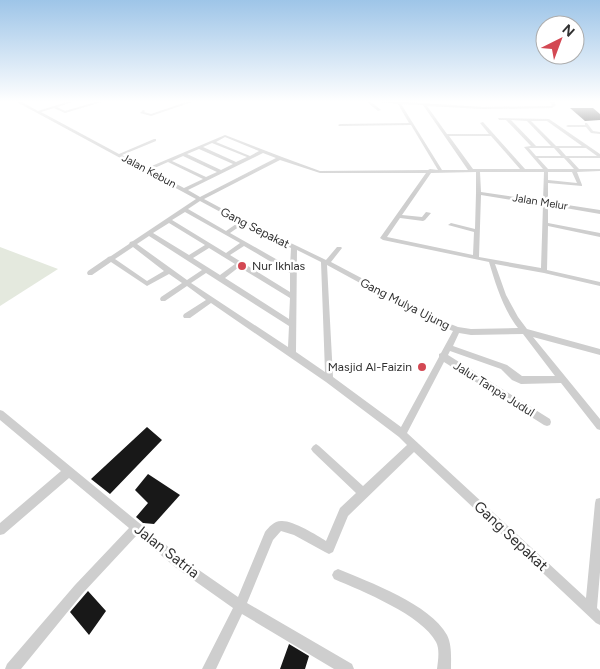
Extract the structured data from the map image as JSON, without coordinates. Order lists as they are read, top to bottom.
{
  "streets": {
    "street": [
      "Jalan Kebun",
      "Jalan Melur",
      "Gang Sepakat",
      "Gang Mulya Ujung",
      "Jalur Tanpa Judul",
      "Jalan Satria"
    ]
  },
  "crossings": [
    ["Jalan Kebun", "Gang Sepakat"],
    ["Gang Sepakat", "Gang Mulya Ujung"],
    ["Gang Sepakat", "Jalur Tanpa Judul"],
    ["Gang Mulya Ujung", "Jalur Tanpa Judul"]
  ],
  "places": ["Nur Ikhlas", "Masjid Al-Faizin"],
  "north": "top right"
}
